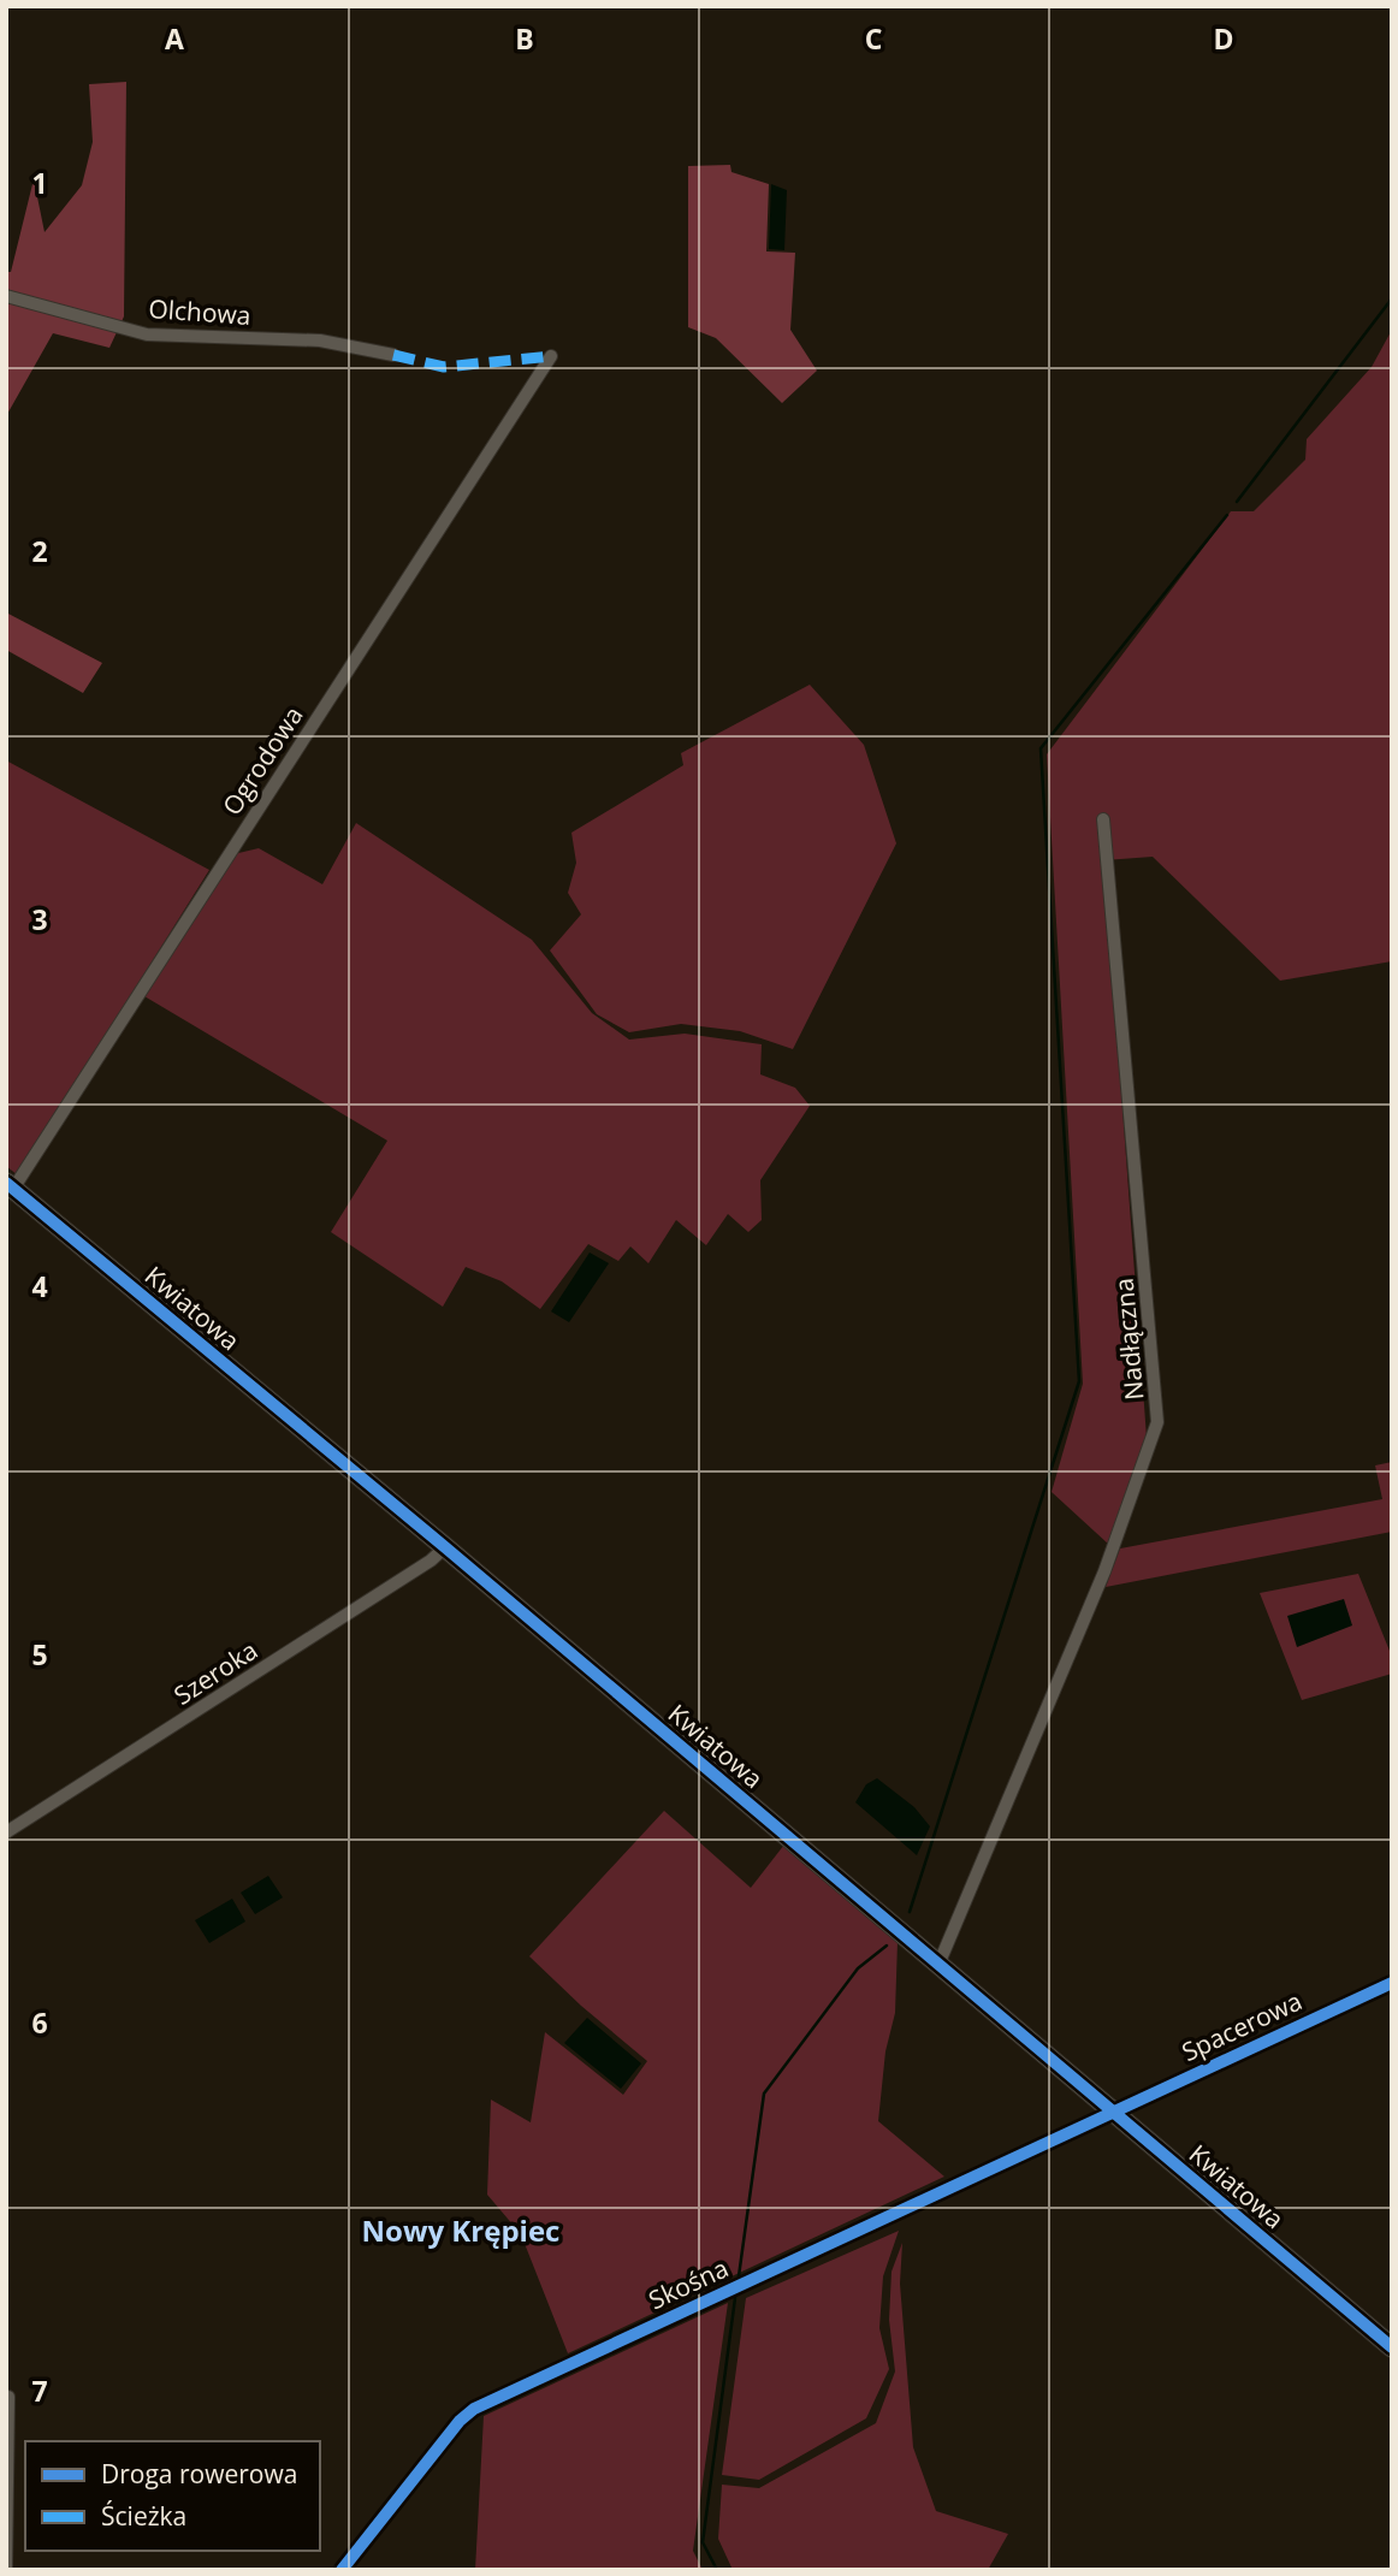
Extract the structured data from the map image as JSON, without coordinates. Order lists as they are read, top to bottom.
{
  "streets": {
    "street": [
      "Olchowa",
      "Ogrodowa",
      "Kwiatowa",
      "Nadłączna",
      "Szeroka",
      "Spacerowa",
      "Skośna"
    ]
  },
  "crossings": [
    ["Ogrodowa", "Kwiatowa"],
    ["Kwiatowa", "Nadłączna"],
    ["Kwiatowa", "Szeroka"],
    ["Kwiatowa", "Spacerowa"],
    ["Kwiatowa", "Skośna"],
    ["Spacerowa", "Skośna"]
  ],
  "districts": ["Nowy Krępiec"],
  "legend": ["Droga rowerowa", "Ścieżka"],
  "grid": {
    "columns": [
      "A",
      "B",
      "C",
      "D"
    ],
    "rows": [
      "1",
      "2",
      "3",
      "4",
      "5",
      "6",
      "7"
    ]
  }
}
